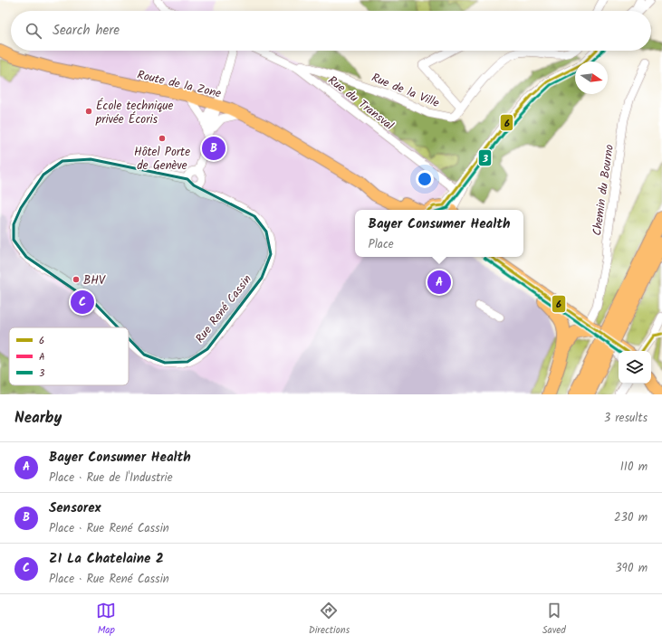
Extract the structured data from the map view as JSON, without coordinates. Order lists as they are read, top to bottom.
{
  "streets": {
    "main road": ["Route de la Zone"],
    "street": [
      "Rue de la Ville",
      "Rue du Transval",
      "Chemin du Bourno",
      "Rue René Cassin"
    ]
  },
  "places": ["École technique privée Écoris", "Hôtel Porte de Genève", "BHV"],
  "lines": ["transit line 6", "transit line 3"],
  "legend": ["6", "A", "3"],
  "north": "right",
  "page": {
    "search": "Search here",
    "pins": ["B", "A", "C"],
    "popup": ["Bayer Consumer Health", "Place"],
    "heading": ["Nearby", "3 results"],
    "list": [
      {
        "mark": "A",
        "name": "Bayer Consumer Health",
        "note": "Place · Rue de l'Industrie",
        "value": "110 m"
      },
      {
        "mark": "B",
        "name": "Sensorex",
        "note": "Place · Rue René Cassin",
        "value": "230 m"
      },
      {
        "mark": "C",
        "name": "ZI La Chatelaine 2",
        "note": "Place · Rue René Cassin",
        "value": "390 m"
      }
    ],
    "nav": ["Map", "Directions", "Saved"]
  }
}
